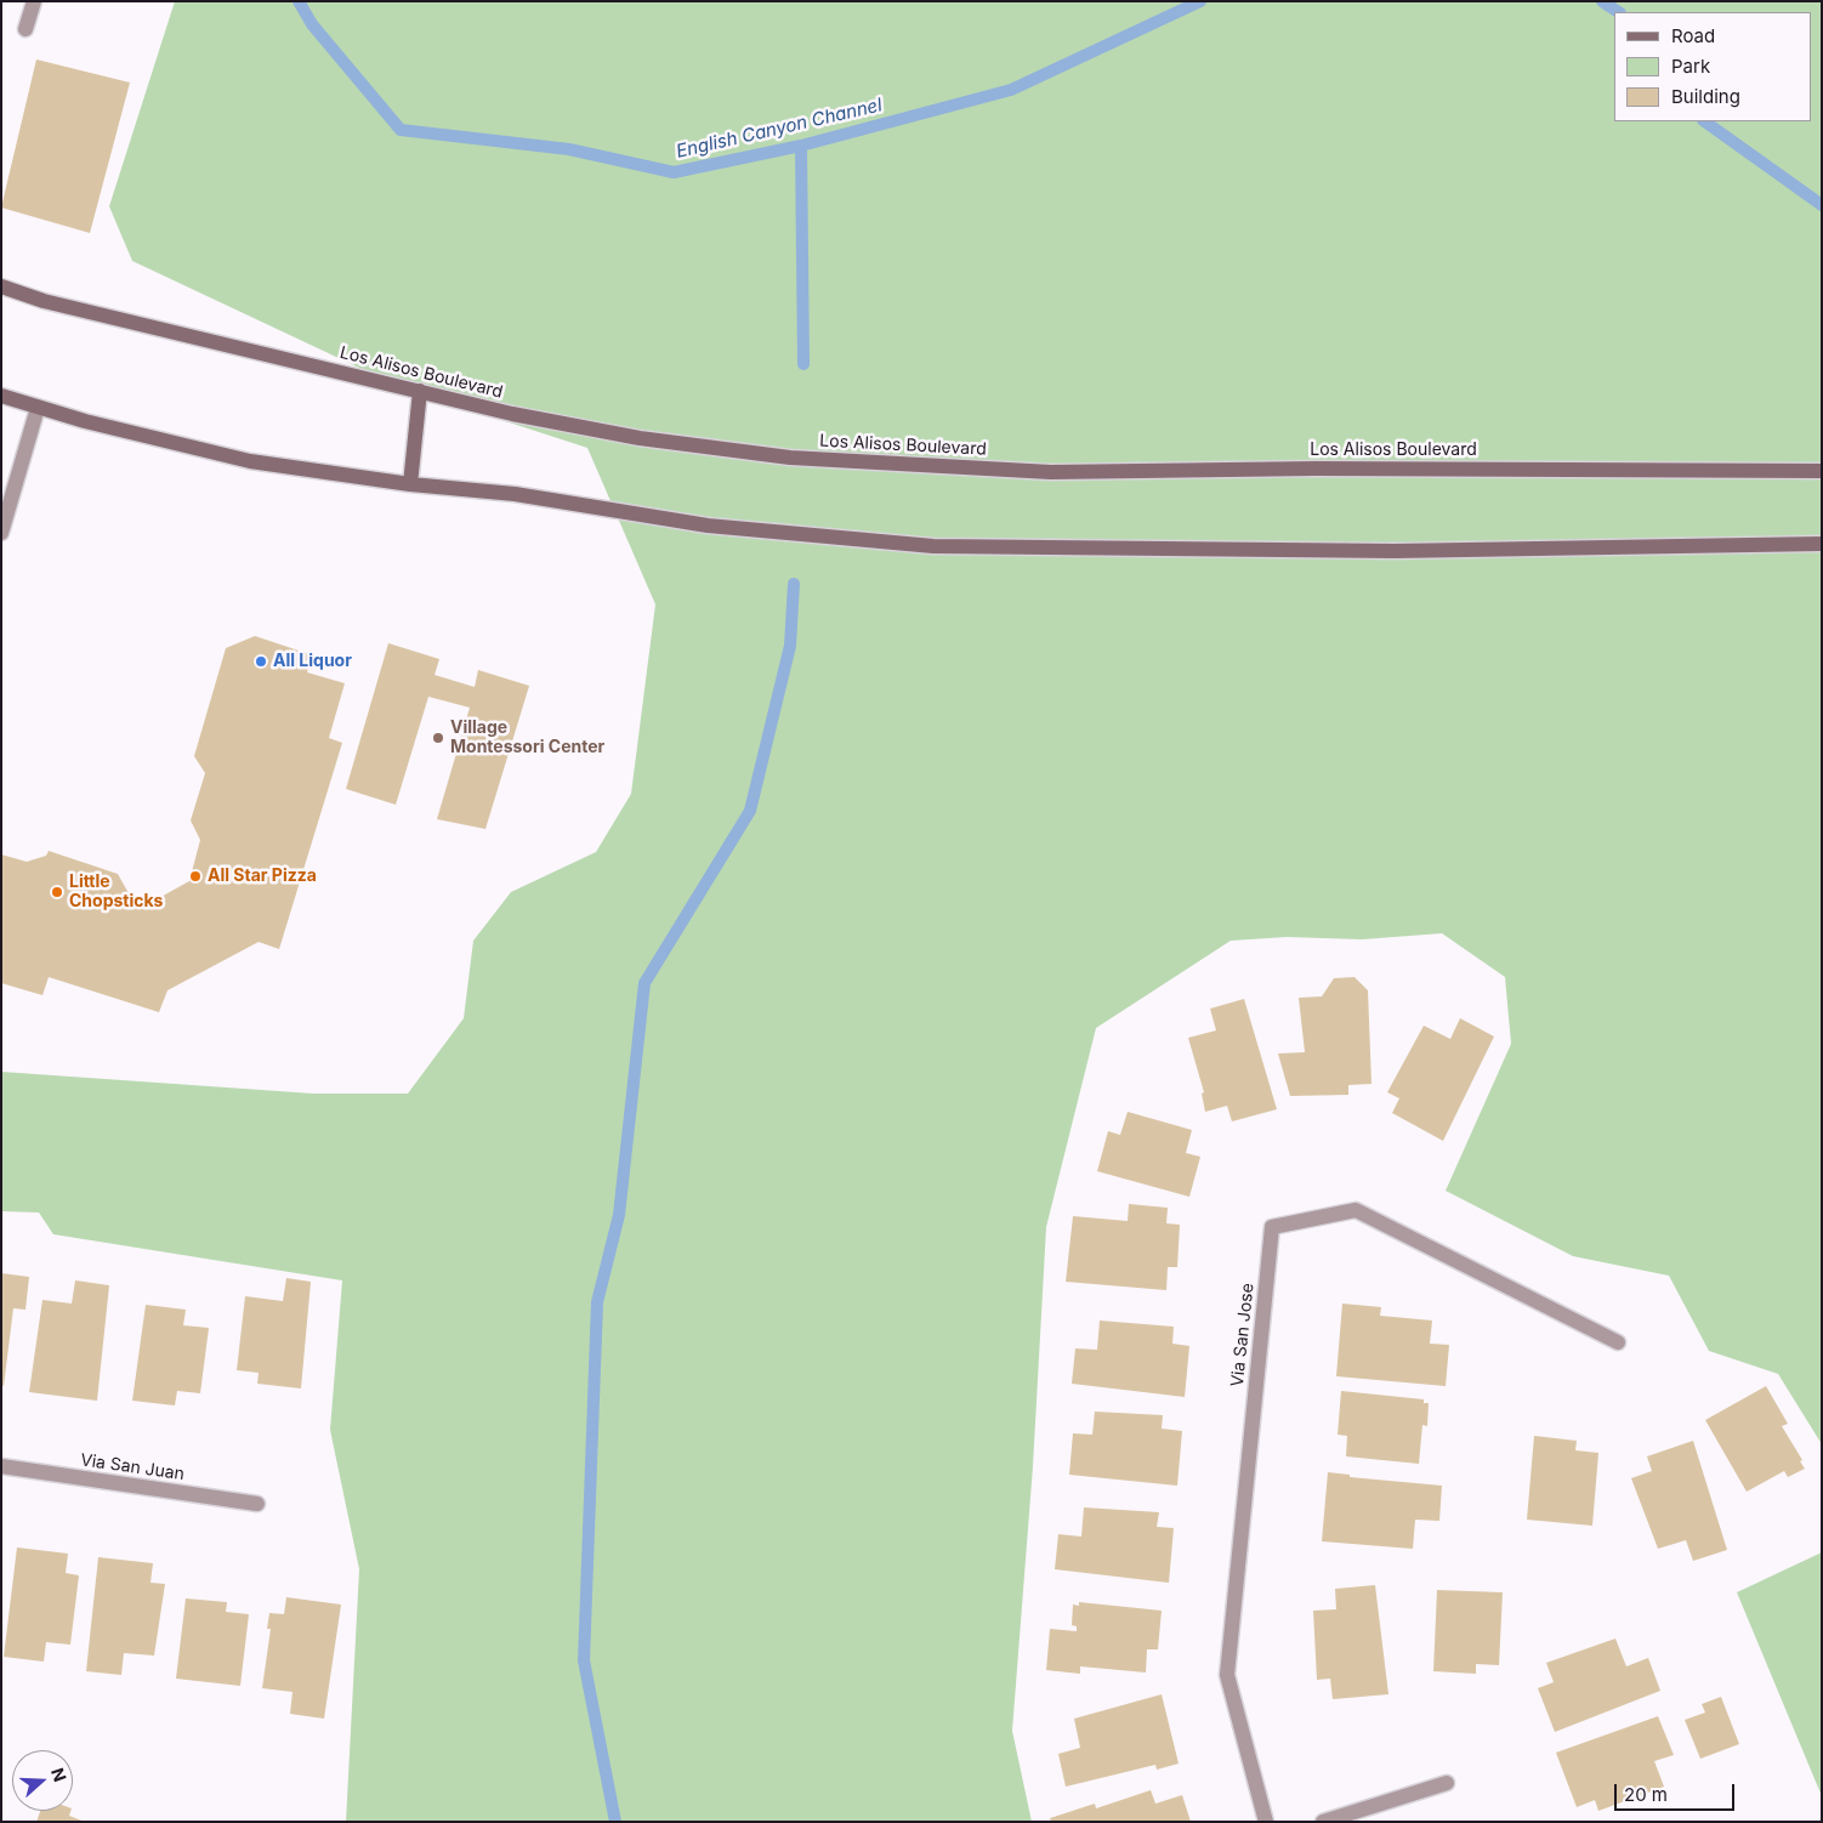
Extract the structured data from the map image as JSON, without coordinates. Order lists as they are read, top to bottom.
{
  "streets": {
    "main road": ["Los Alisos Boulevard"],
    "street": ["Via San Jose", "Via San Juan"]
  },
  "water": ["English Canyon Channel"],
  "places": [
    "All Liquor",
    "Village Montessori Center",
    "All Star Pizza",
    "Little Chopsticks"
  ],
  "legend": ["Road", "Park", "Building"],
  "scale_bar": "20 m",
  "north": "right"
}
